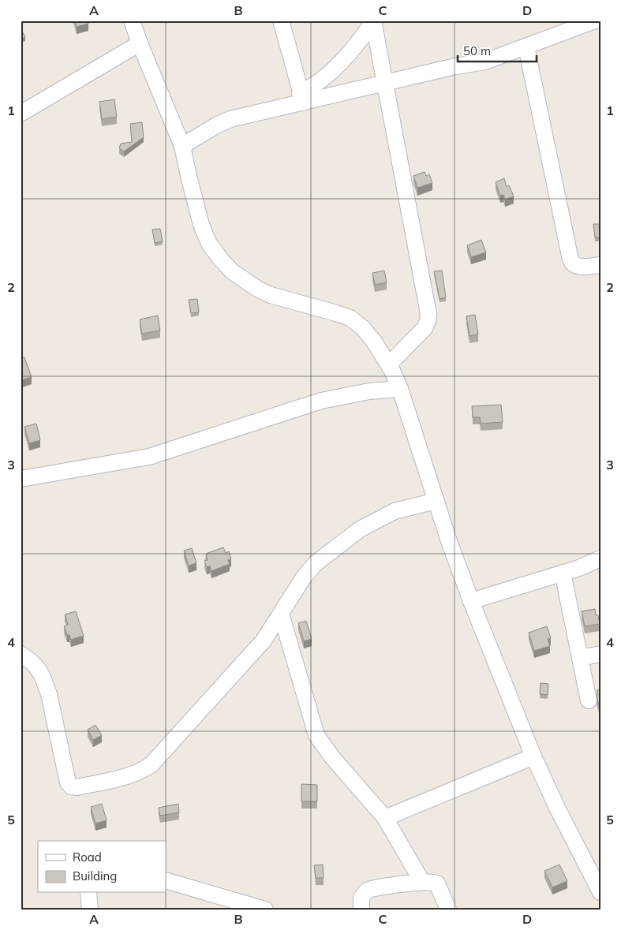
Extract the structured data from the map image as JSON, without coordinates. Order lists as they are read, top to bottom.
{
  "legend": ["Road", "Building"],
  "scale_bar": "50 m",
  "grid": {
    "columns": [
      "A",
      "B",
      "C",
      "D"
    ],
    "rows": [
      "1",
      "2",
      "3",
      "4",
      "5"
    ]
  }
}
